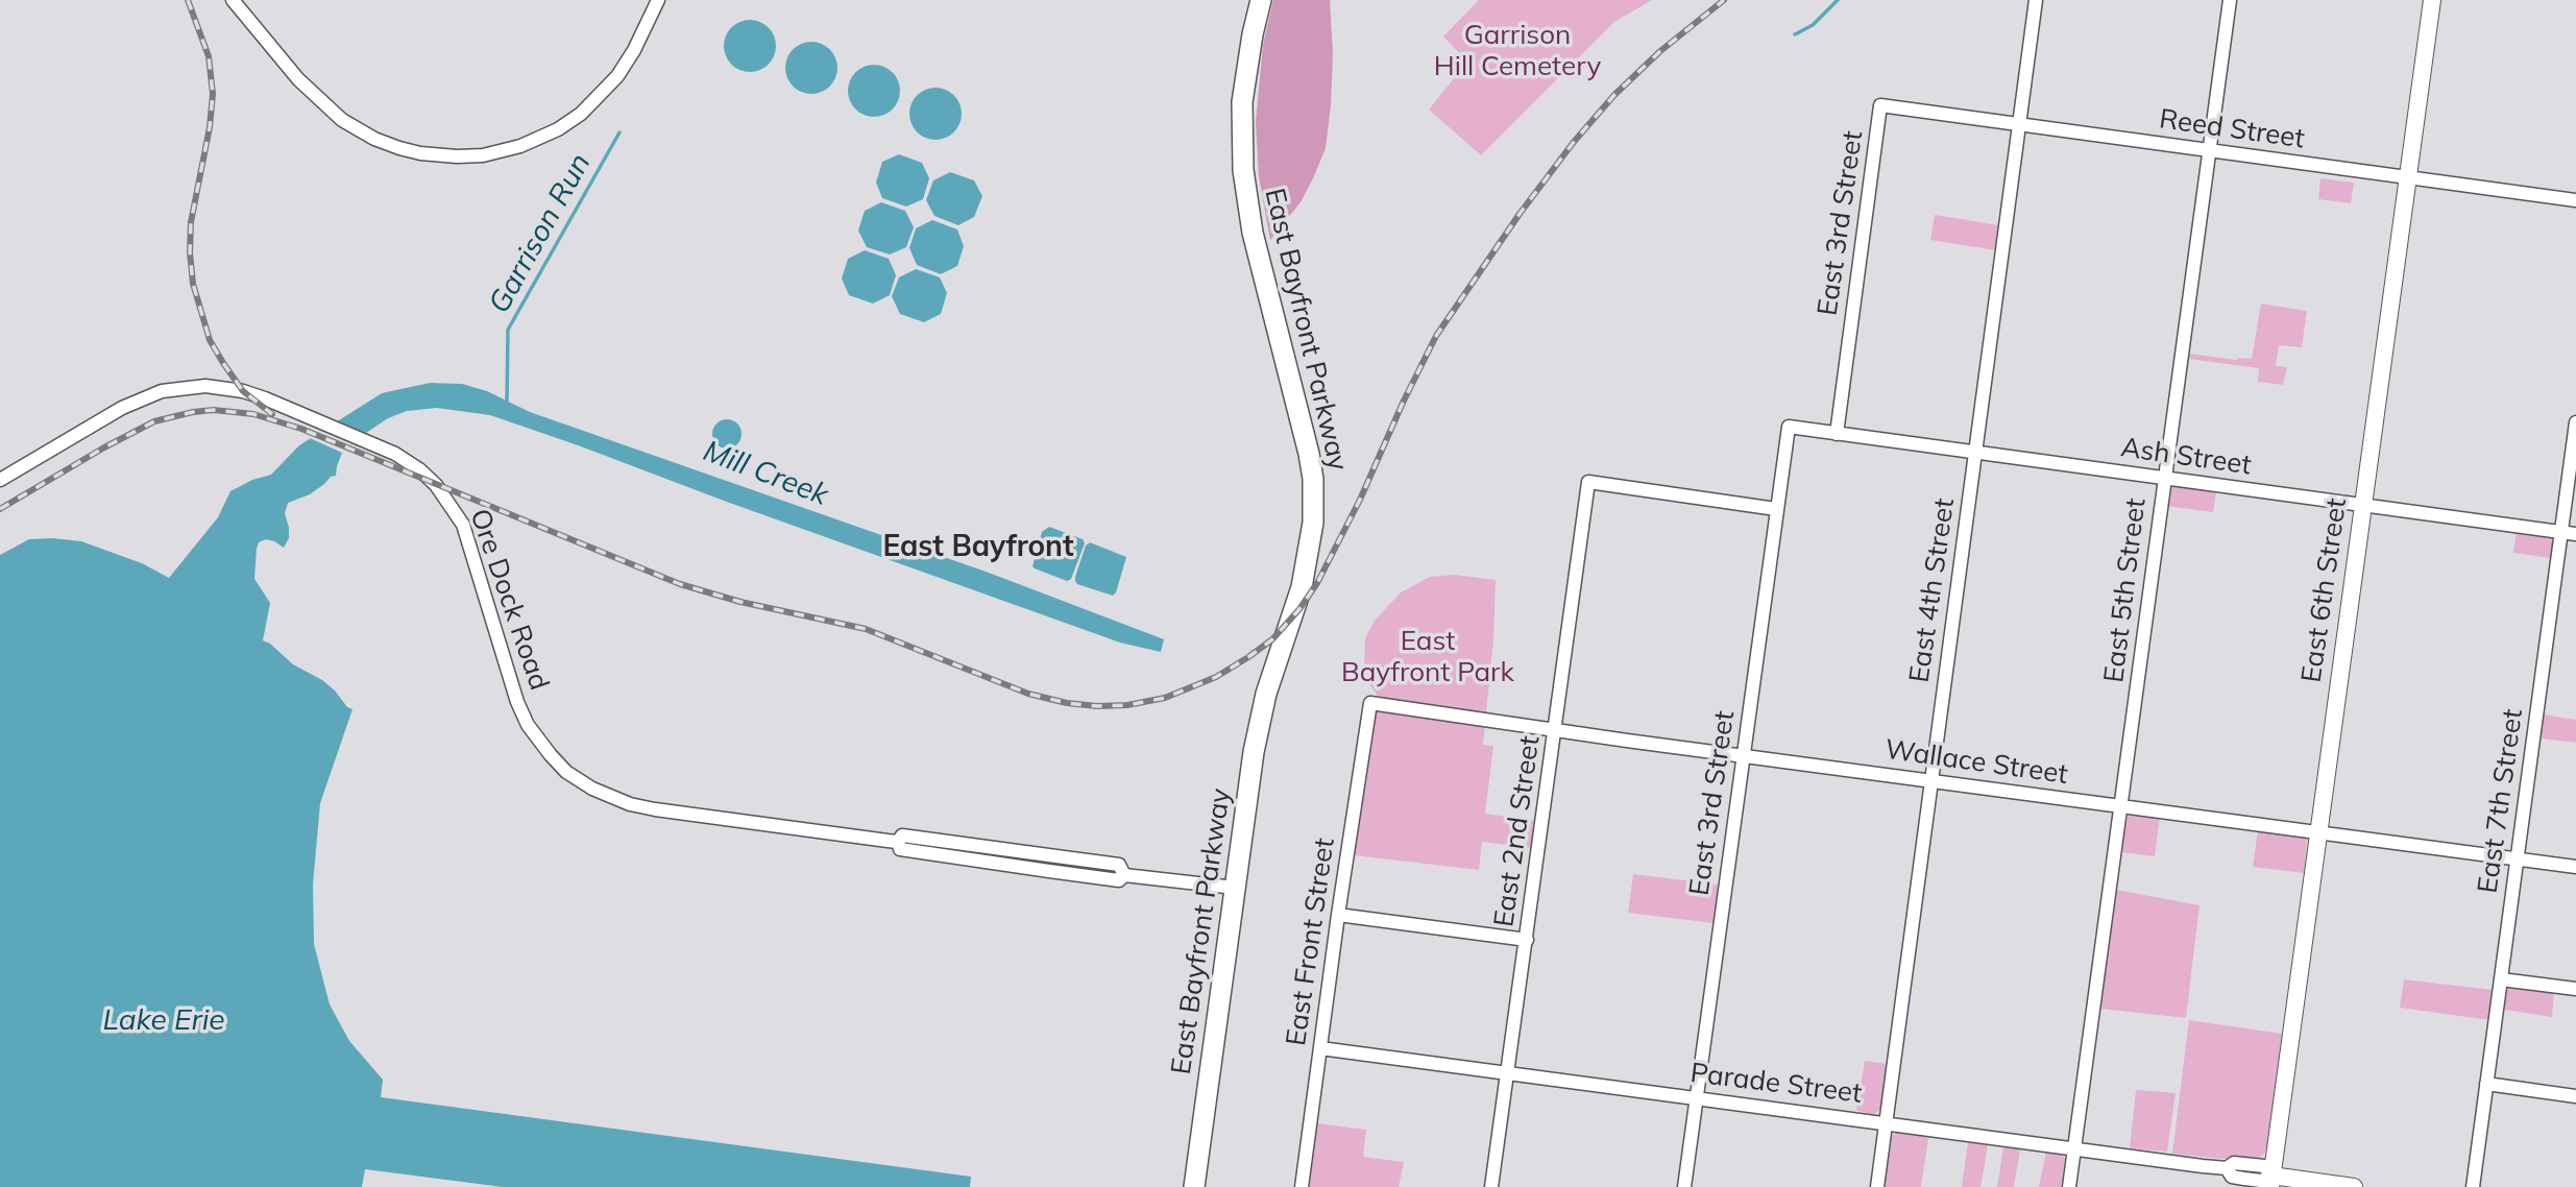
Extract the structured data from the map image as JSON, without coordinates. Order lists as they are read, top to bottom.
{
  "streets": {
    "highway": ["East Bayfront Parkway"],
    "main road": ["East 6th Street", "Parade Street"],
    "street": [
      "Reed Street",
      "East 3rd Street",
      "Ash Street",
      "East 4th Street",
      "East 5th Street",
      "Ore Dock Road",
      "Wallace Street",
      "East 7th Street",
      "East 2nd Street",
      "East Front Street"
    ]
  },
  "crossings": [
    ["Reed Street", "East 3rd Street"],
    ["Reed Street", "East 4th Street"],
    ["Reed Street", "East 5th Street"],
    ["Reed Street", "East 6th Street"],
    ["East 3rd Street", "Ash Street"],
    ["East 3rd Street", "Wallace Street"],
    ["East 3rd Street", "East 2nd Street"],
    ["East 3rd Street", "Parade Street"],
    ["East Bayfront Parkway", "Ore Dock Road"],
    ["Ash Street", "East 4th Street"],
    ["Ash Street", "East 5th Street"],
    ["Ash Street", "East 6th Street"],
    ["Ash Street", "East 7th Street"],
    ["East 4th Street", "Wallace Street"],
    ["East 4th Street", "Parade Street"],
    ["East 5th Street", "Wallace Street"],
    ["East 5th Street", "Parade Street"],
    ["East 6th Street", "Wallace Street"],
    ["East 6th Street", "Parade Street"],
    ["Wallace Street", "East 7th Street"],
    ["Wallace Street", "East 2nd Street"],
    ["Wallace Street", "East Front Street"],
    ["East 2nd Street", "Parade Street"],
    ["East Front Street", "Parade Street"]
  ],
  "districts": ["East Bayfront"],
  "water": ["Garrison Run", "Mill Creek", "Lake Erie"],
  "parks": ["Garrison Hill Cemetery", "East Bayfront Park"]
}
